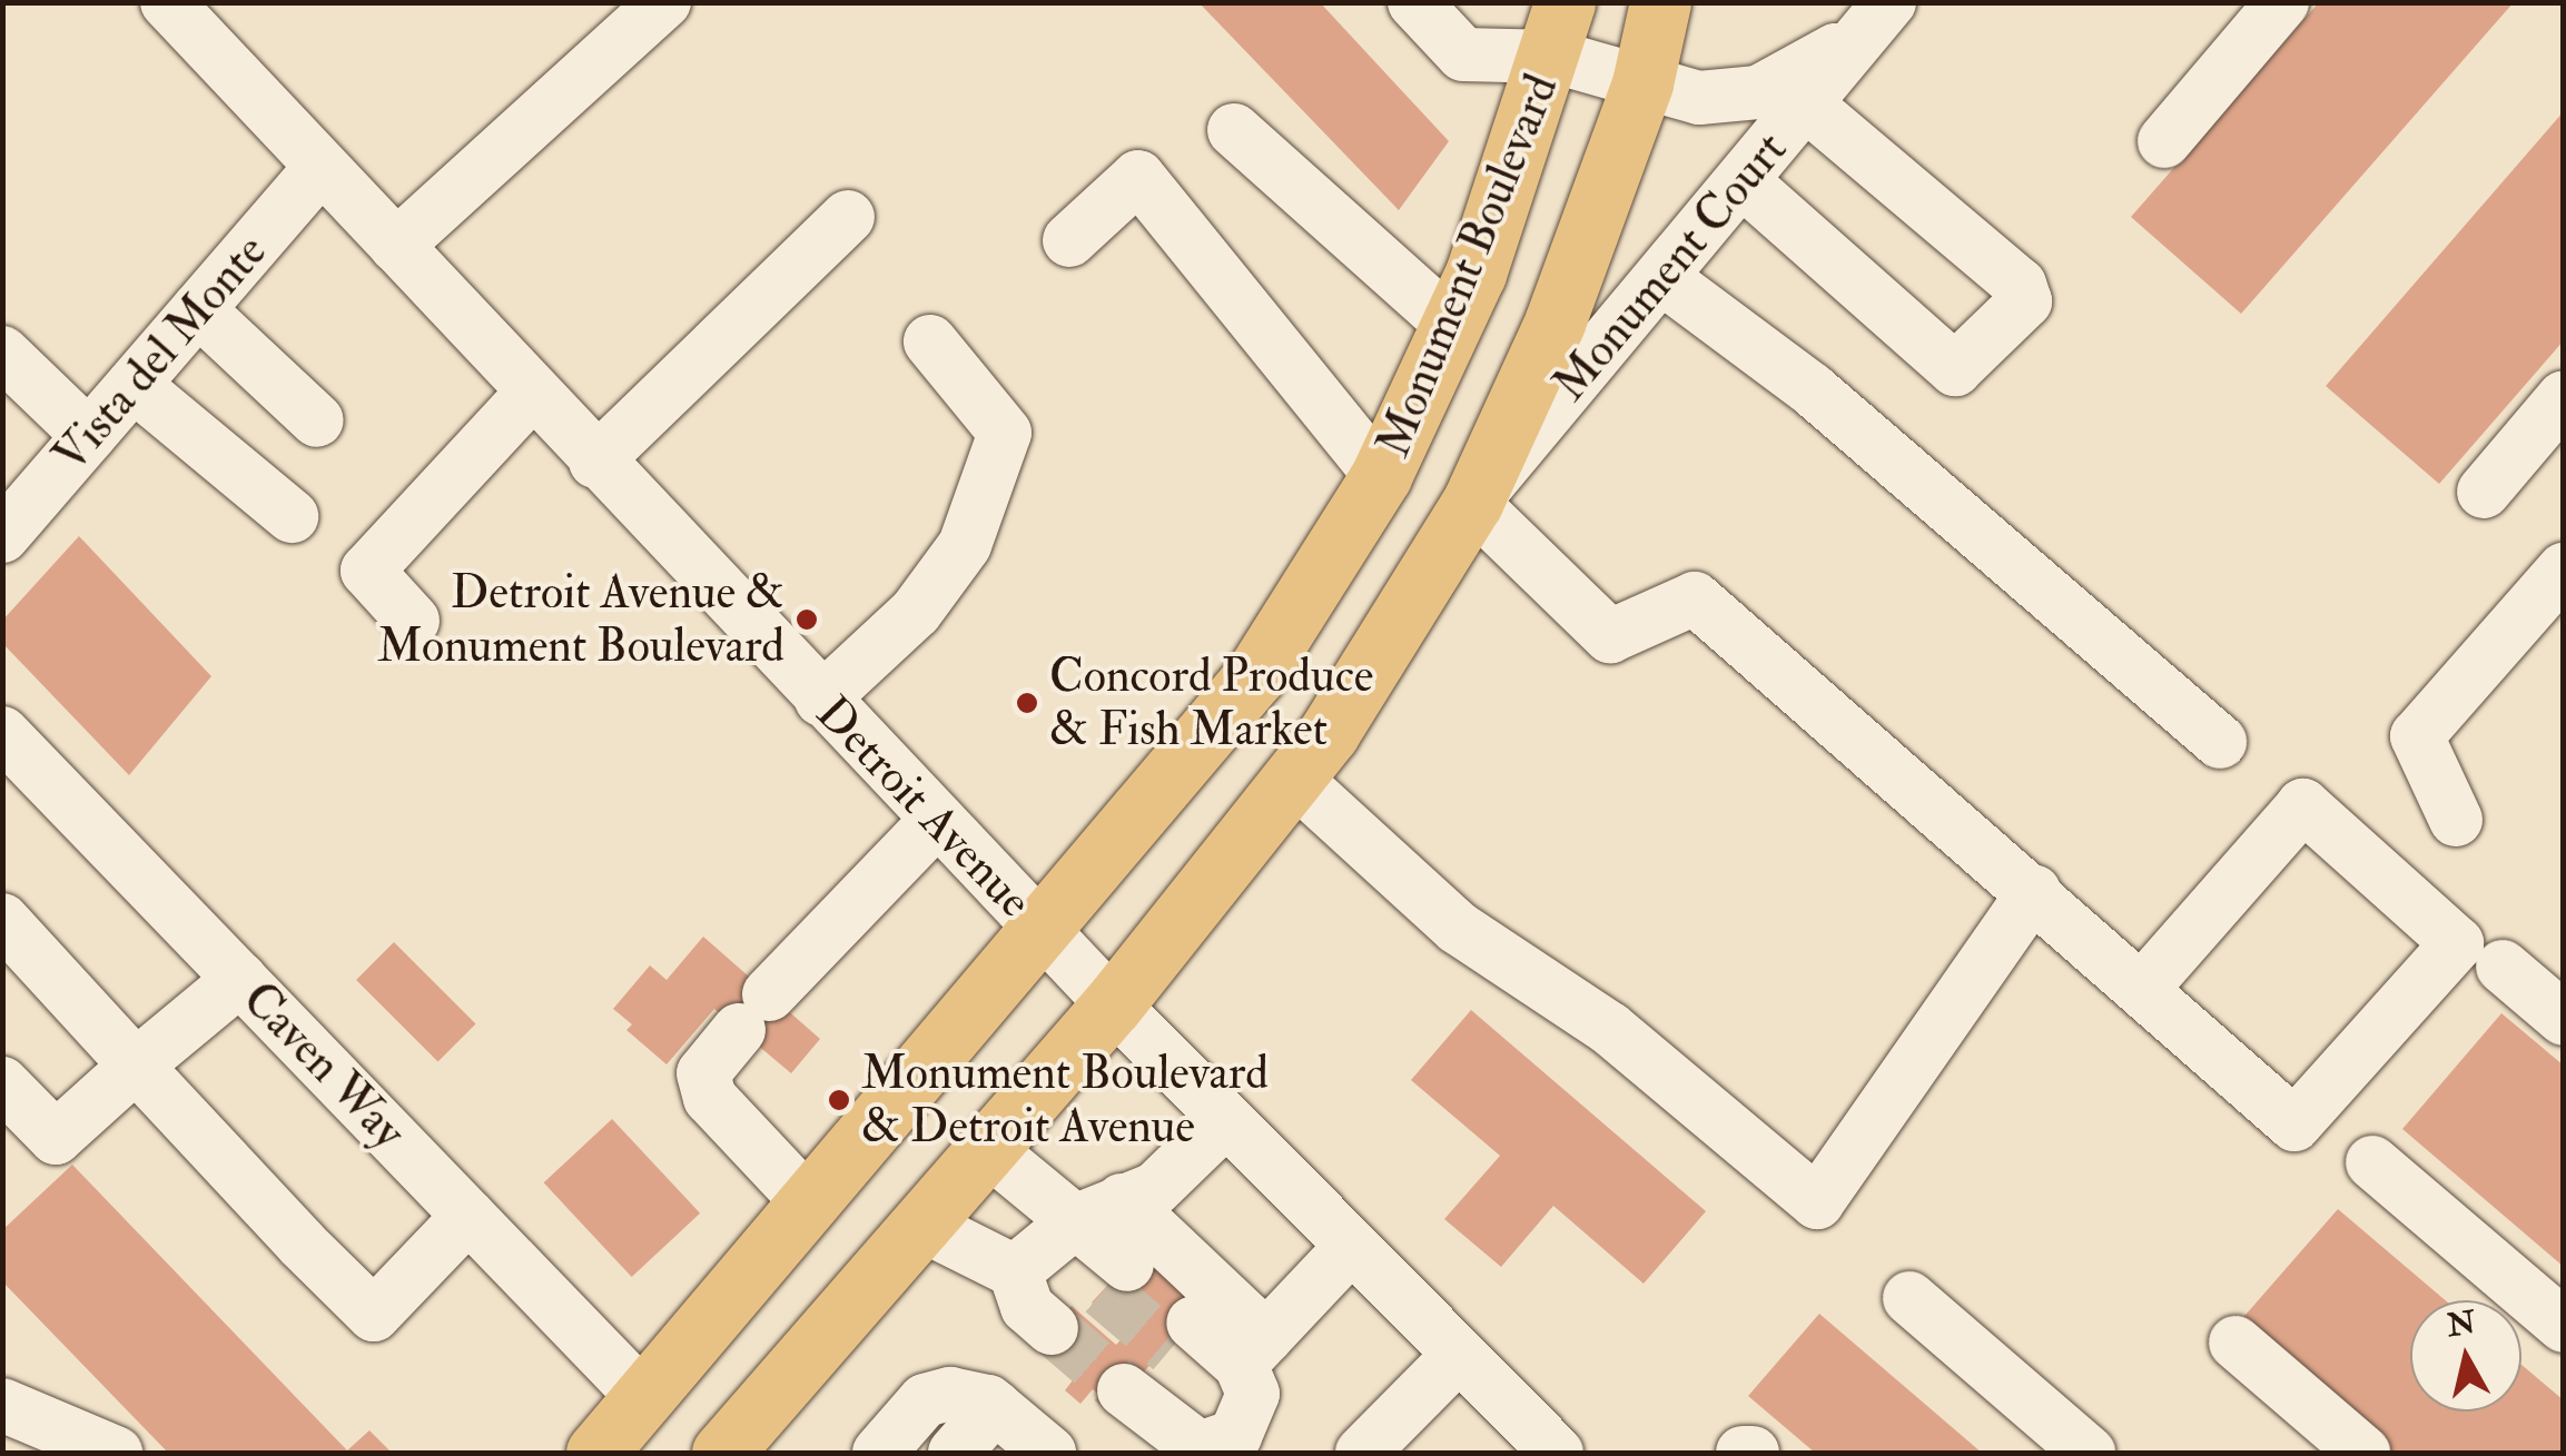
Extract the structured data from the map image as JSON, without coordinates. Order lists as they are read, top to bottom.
{
  "streets": {
    "main road": ["Monument Boulevard"],
    "street": [
      "Monument Court",
      "Vista del Monte",
      "Detroit Avenue",
      "Caven Way"
    ]
  },
  "crossings": [
    ["Monument Boulevard", "Monument Court"],
    ["Monument Boulevard", "Detroit Avenue"],
    ["Monument Boulevard", "Caven Way"],
    ["Vista del Monte", "Detroit Avenue"]
  ],
  "places": ["Detroit Avenue & Monument Boulevard", "Concord Produce & Fish Market", "Monument Boulevard & Detroit Avenue"],
  "north": "top"
}
